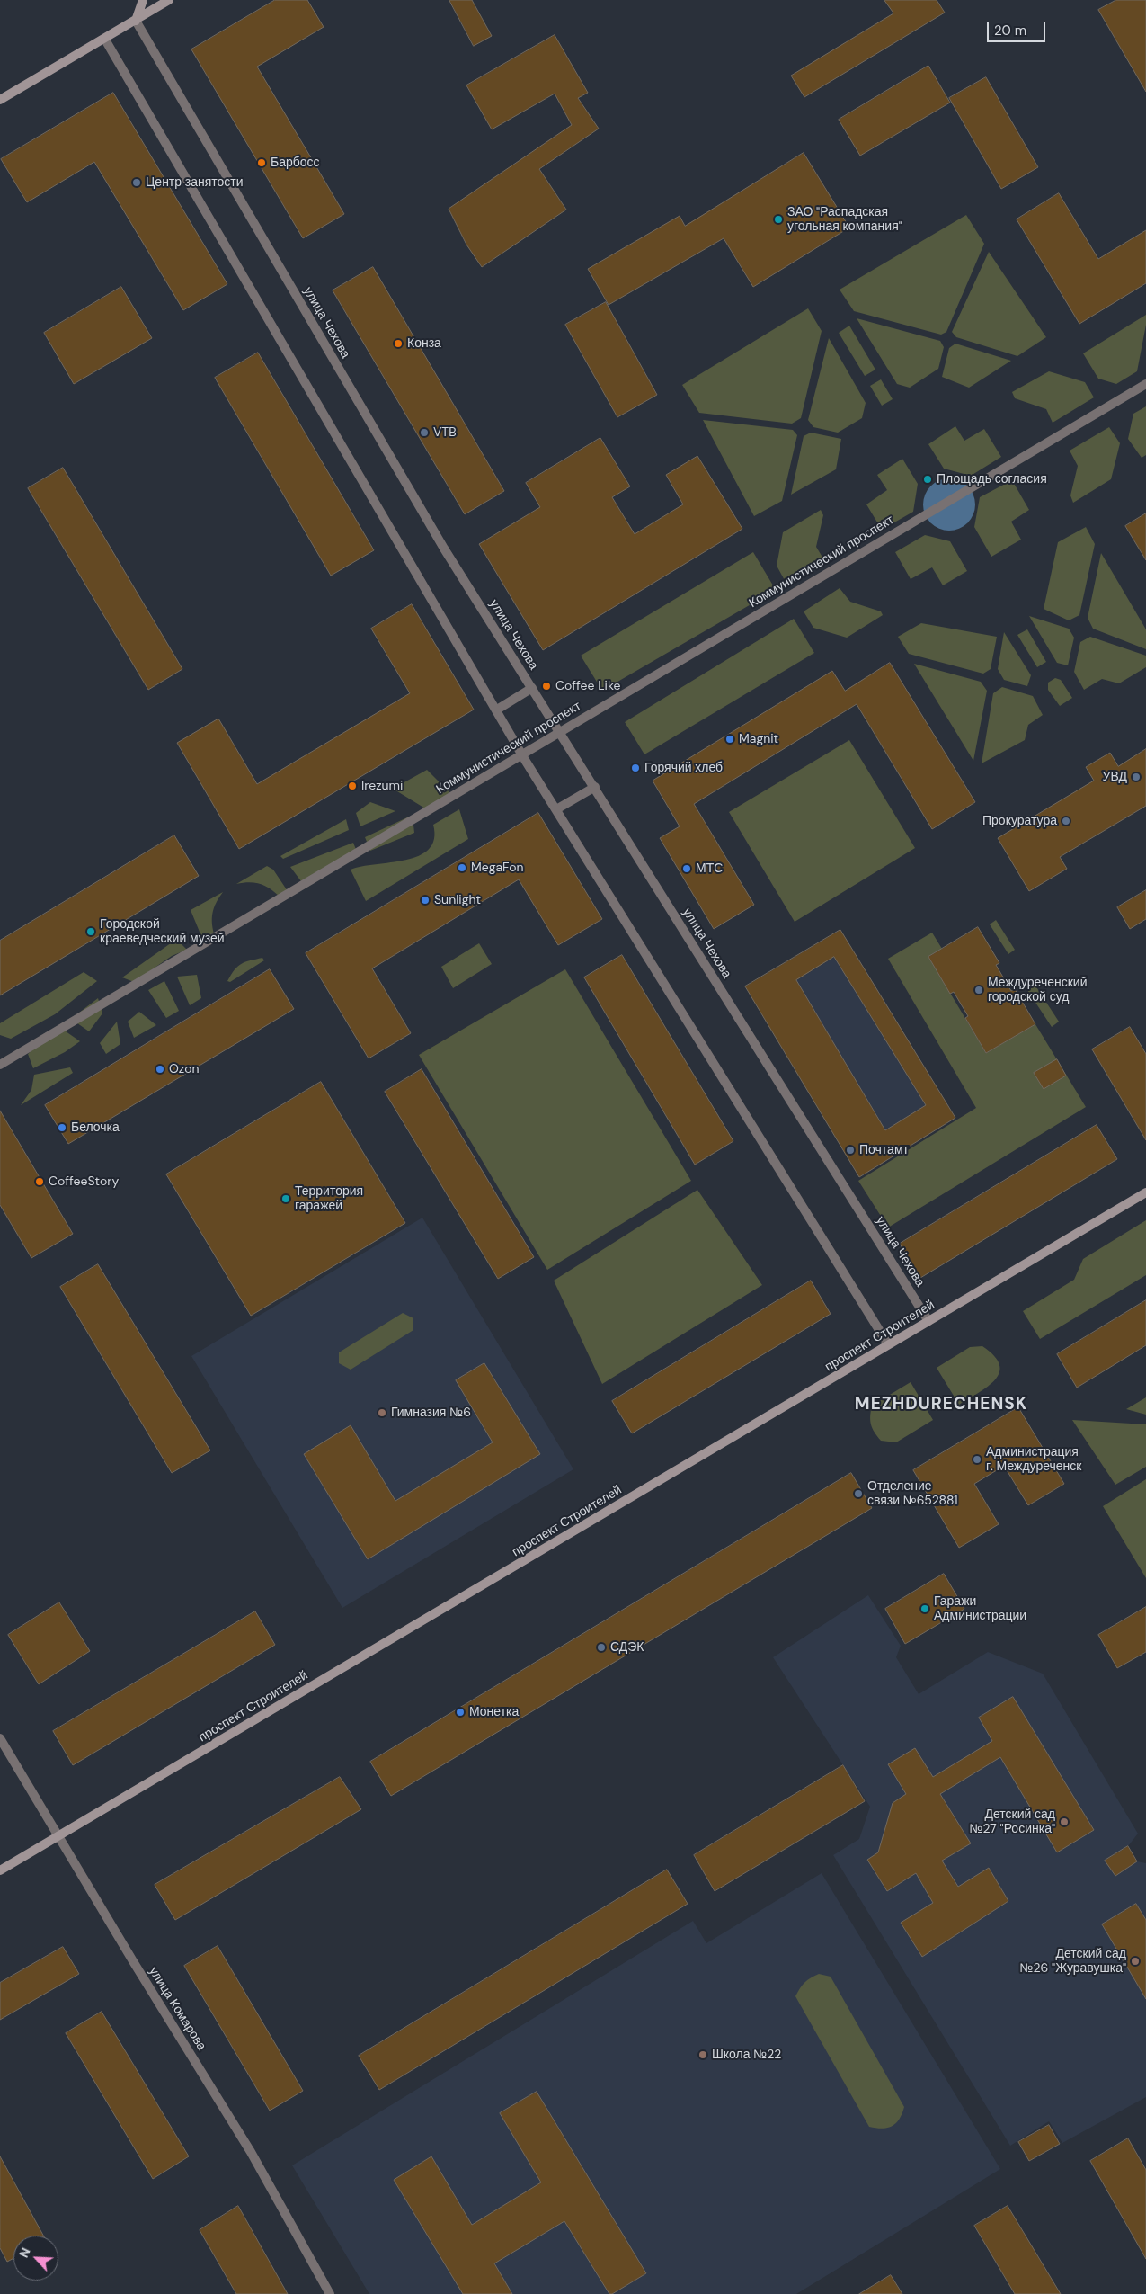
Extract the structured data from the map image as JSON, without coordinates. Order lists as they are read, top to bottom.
{
  "streets": {
    "main road": ["проспект Строителей"],
    "street": ["улица Чехова", "Коммунистический проспект", "улица Комарова"]
  },
  "crossings": [
    ["улица Чехова", "Коммунистический проспект"],
    ["улица Чехова", "проспект Строителей"],
    ["проспект Строителей", "улица Комарова"]
  ],
  "districts": ["MEZHDURECHENSK"],
  "places": [
    "Барбосс",
    "Центр занятости",
    "ЗАО \"Распадская угольная компания\"",
    "Конза",
    "VTB",
    "Площадь согласия",
    "Coffee Like",
    "Magnit",
    "Горячий хлеб",
    "УВД",
    "Irezumi",
    "Прокуратура",
    "MegaFon",
    "МТС",
    "Sunlight",
    "Городской краеведческий музей",
    "Междуреченский городской суд",
    "Ozon",
    "Белочка",
    "Почтамт",
    "CoffeeStory",
    "Территория гаражей",
    "Гимназия №6",
    "Администрация г. Междуреченск",
    "Отделение связи №652881",
    "Гаражи Администрации",
    "СДЭК",
    "Монетка",
    "Детский сад №27 \"Росинка\"",
    "Детский сад №26 \"Журавушка\"",
    "Школа №22"
  ],
  "scale_bar": "20 m",
  "north": "top left"
}
